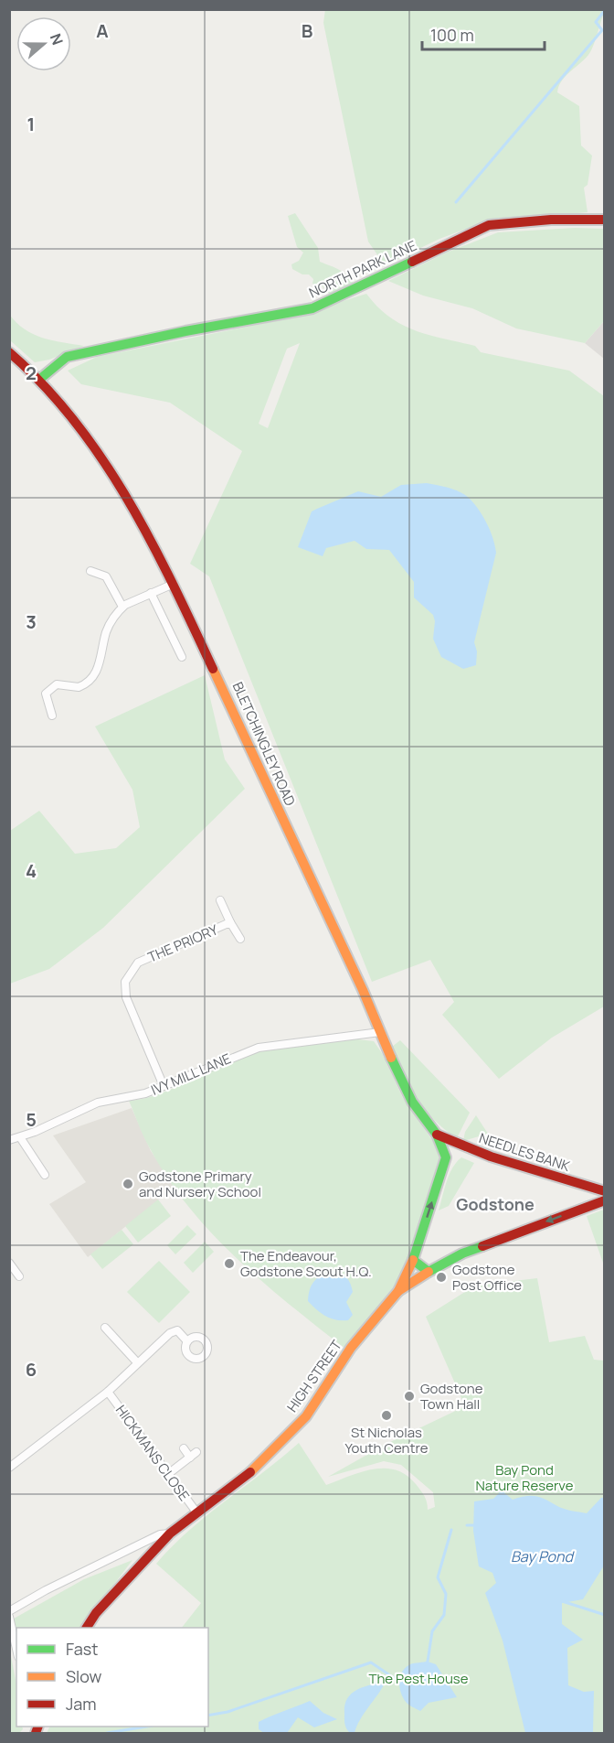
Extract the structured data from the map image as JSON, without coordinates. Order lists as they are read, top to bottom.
{
  "streets": {
    "main road": [
      "NORTH PARK LANE",
      "BLETCHINGLEY ROAD",
      "NEEDLES BANK",
      "HIGH STREET"
    ],
    "street": ["THE PRIORY", "IVY MILL LANE", "HICKMANS CLOSE"]
  },
  "crossings": [
    ["NORTH PARK LANE", "BLETCHINGLEY ROAD"],
    ["BLETCHINGLEY ROAD", "IVY MILL LANE"],
    ["BLETCHINGLEY ROAD", "NEEDLES BANK"],
    ["THE PRIORY", "IVY MILL LANE"],
    ["HIGH STREET", "HICKMANS CLOSE"]
  ],
  "districts": ["Godstone"],
  "water": ["Bay Pond"],
  "parks": ["Bay Pond Nature Reserve", "The Pest House"],
  "places": [
    "Godstone Primary and Nursery School",
    "The Endeavour, Godstone Scout H.Q.",
    "Godstone Post Office",
    "Godstone Town Hall",
    "St Nicholas Youth Centre"
  ],
  "legend": ["Fast", "Slow", "Jam"],
  "scale_bar": "100 m",
  "north": "right",
  "grid": {
    "columns": ["A", "B"],
    "rows": [
      "1",
      "2",
      "3",
      "4",
      "5",
      "6"
    ]
  }
}
